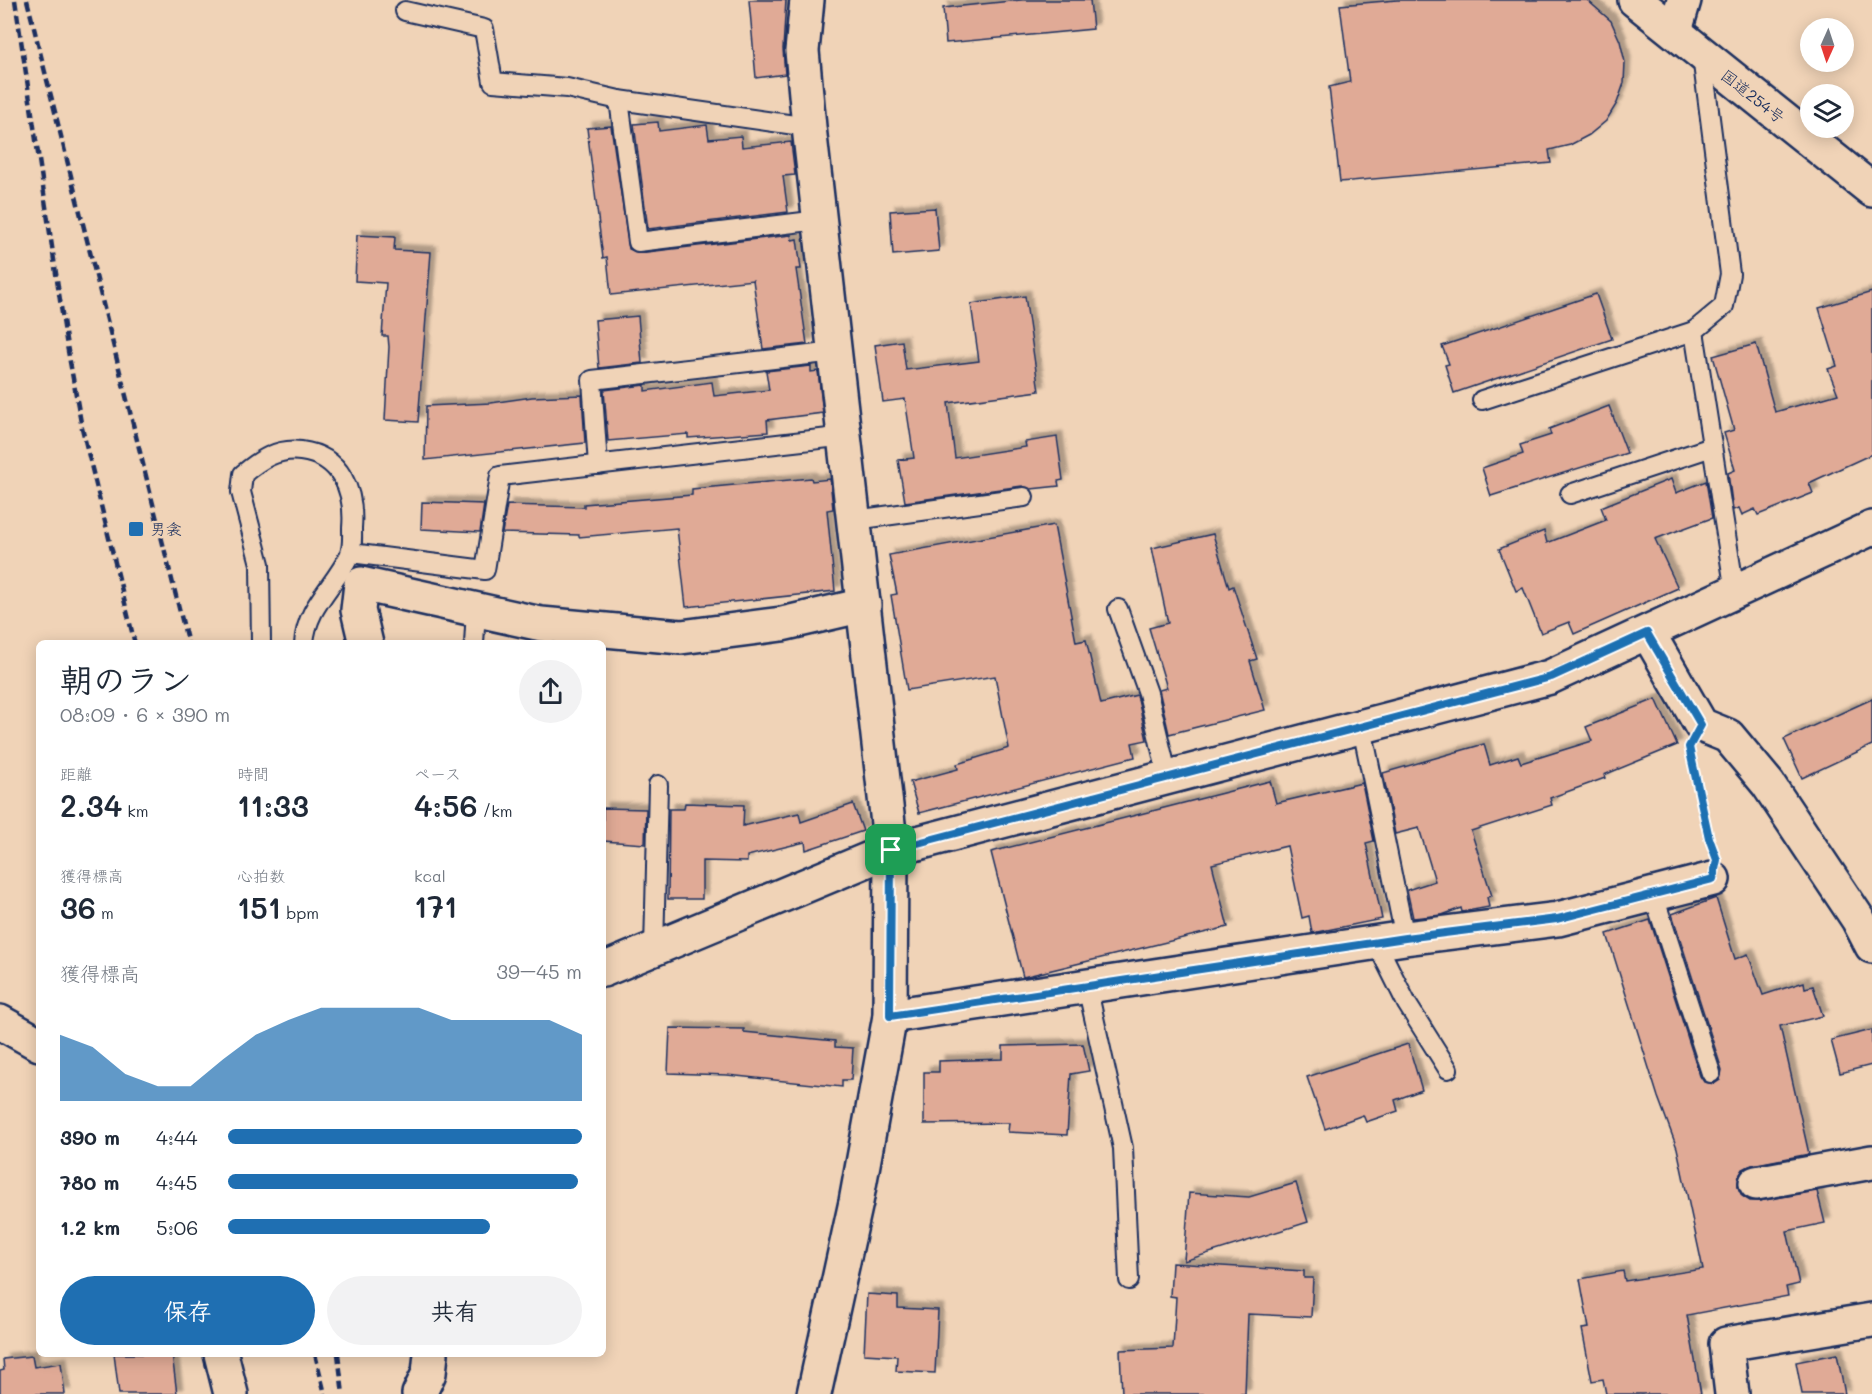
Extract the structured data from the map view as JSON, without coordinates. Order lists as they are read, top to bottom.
{
  "streets": {
    "main road": ["国道254号"]
  },
  "places": {
    "transit": ["男衾"]
  },
  "north": "bottom",
  "page": {
    "heading": ["朝のラン", "08:09 · 6 × 390 m"],
    "stats": [
      ["距離", "2.34 km"],
      ["時間", "11:33"],
      ["ペース", "4:56 /km"],
      ["獲得標高", "36 m"],
      ["心拍数", "151 bpm"],
      ["kcal", "171"]
    ],
    "chart": ["獲得標高", "39–45 m"],
    "list": [
      {
        "name": "390 m",
        "note": "4:44"
      },
      {
        "name": "780 m",
        "note": "4:45"
      },
      {
        "name": "1.2 km",
        "note": "5:06"
      }
    ],
    "buttons": ["保存", "共有"]
  }
}
